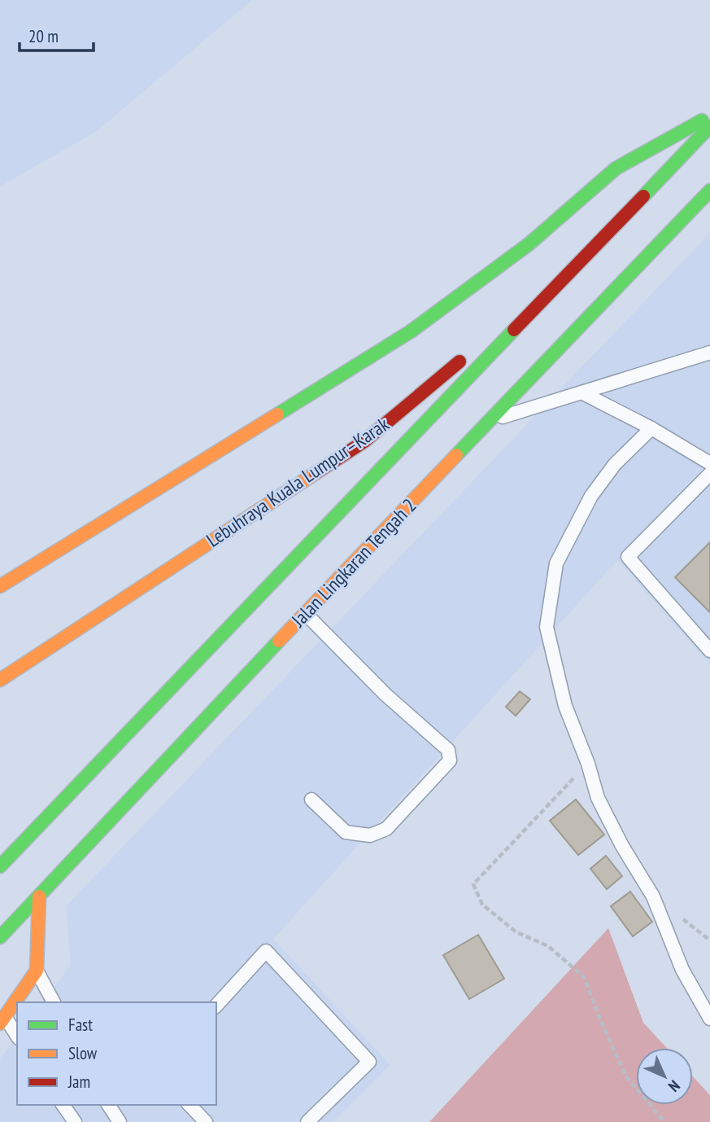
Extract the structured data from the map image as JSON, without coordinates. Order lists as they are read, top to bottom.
{
  "streets": {
    "highway": ["Lebuhraya Kuala Lumpur–Karak", "Jalan Lingkaran Tengah 2"]
  },
  "legend": ["Fast", "Slow", "Jam"],
  "scale_bar": "20 m",
  "north": "bottom right"
}
